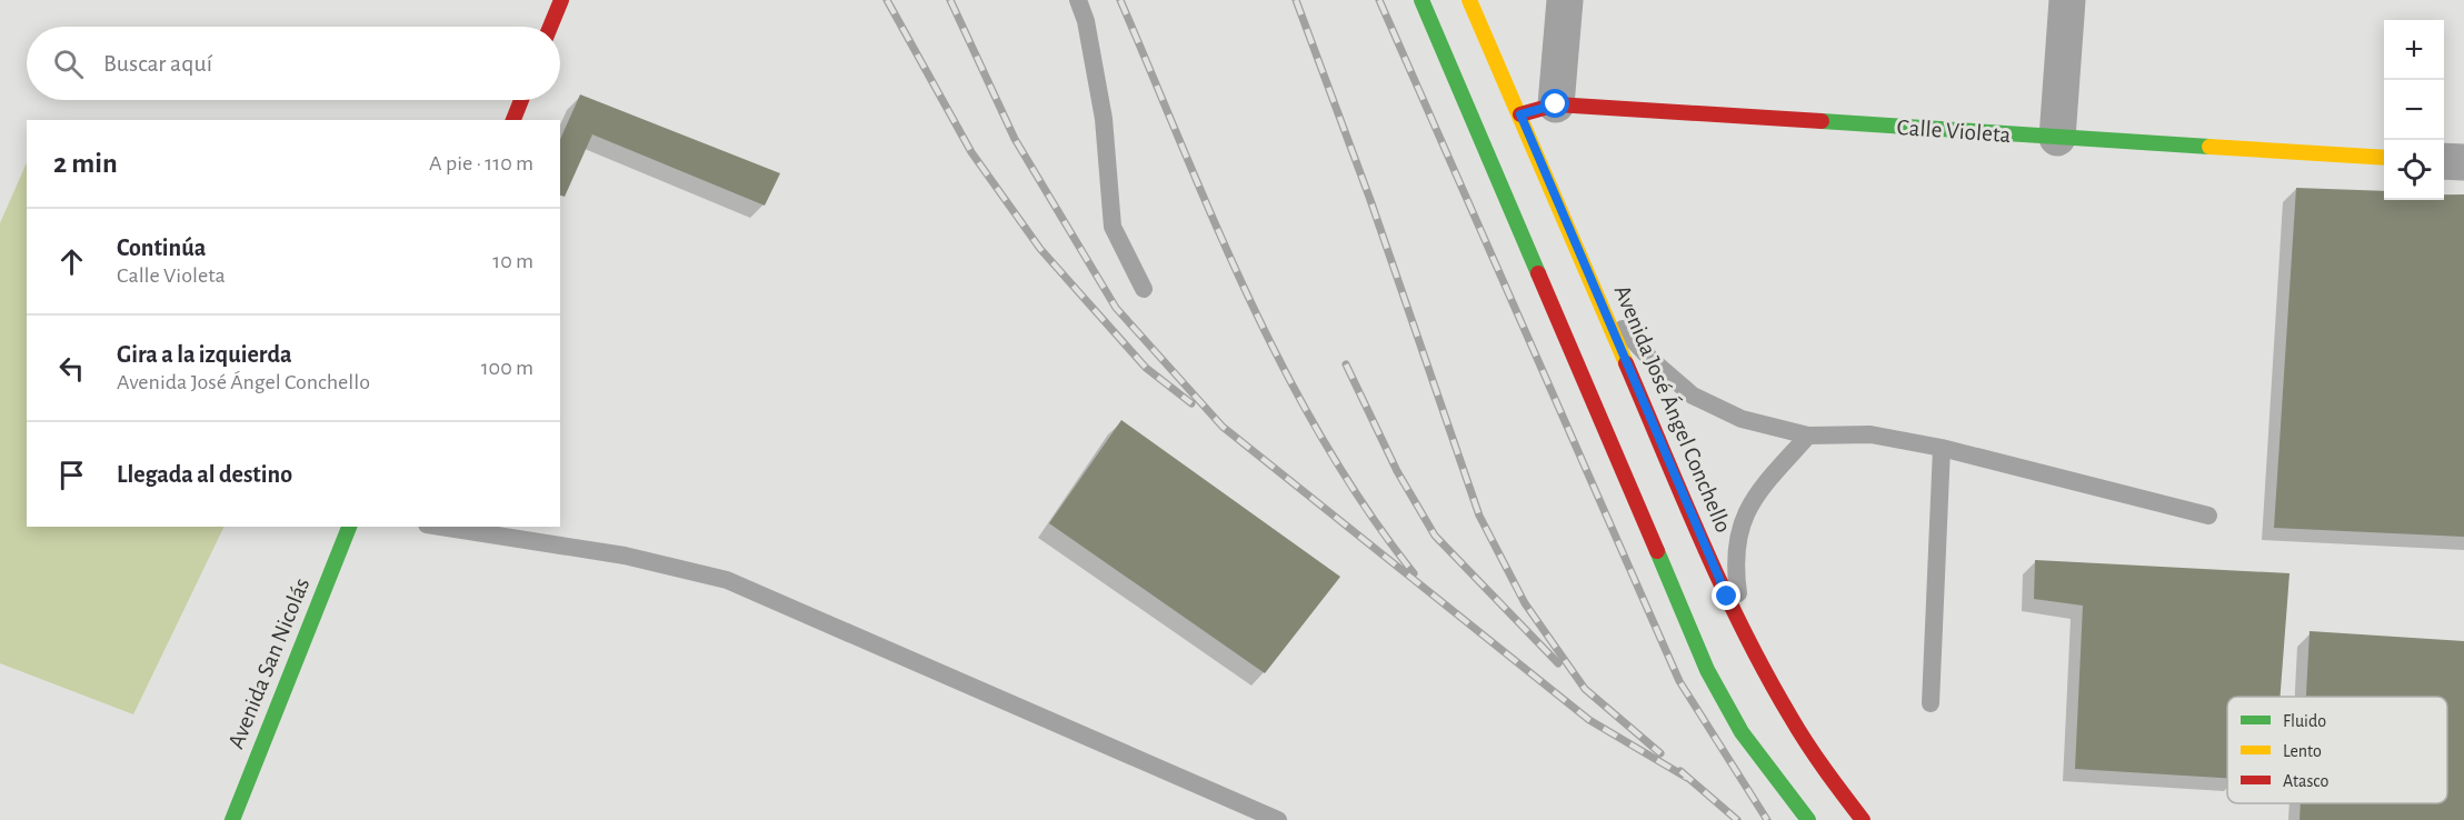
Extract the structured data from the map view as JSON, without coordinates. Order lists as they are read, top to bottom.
{
  "streets": {
    "main road": ["Calle Violeta", "Avenida José Ángel Conchello", "Avenida San Nicolás"]
  },
  "crossings": [
    ["Calle Violeta", "Avenida José Ángel Conchello"]
  ],
  "legend": ["Fluido", "Lento", "Atasco"],
  "page": {
    "map_buttons": ["+", "−"],
    "search": "Buscar aquí",
    "heading": ["2 min", "A pie · 110 m"],
    "list": [
      ["Continúa", "Calle Violeta", "10 m"],
      ["Gira a la izquierda", "Avenida José Ángel Conchello", "100 m"],
      "Llegada al destino"
    ]
  }
}
